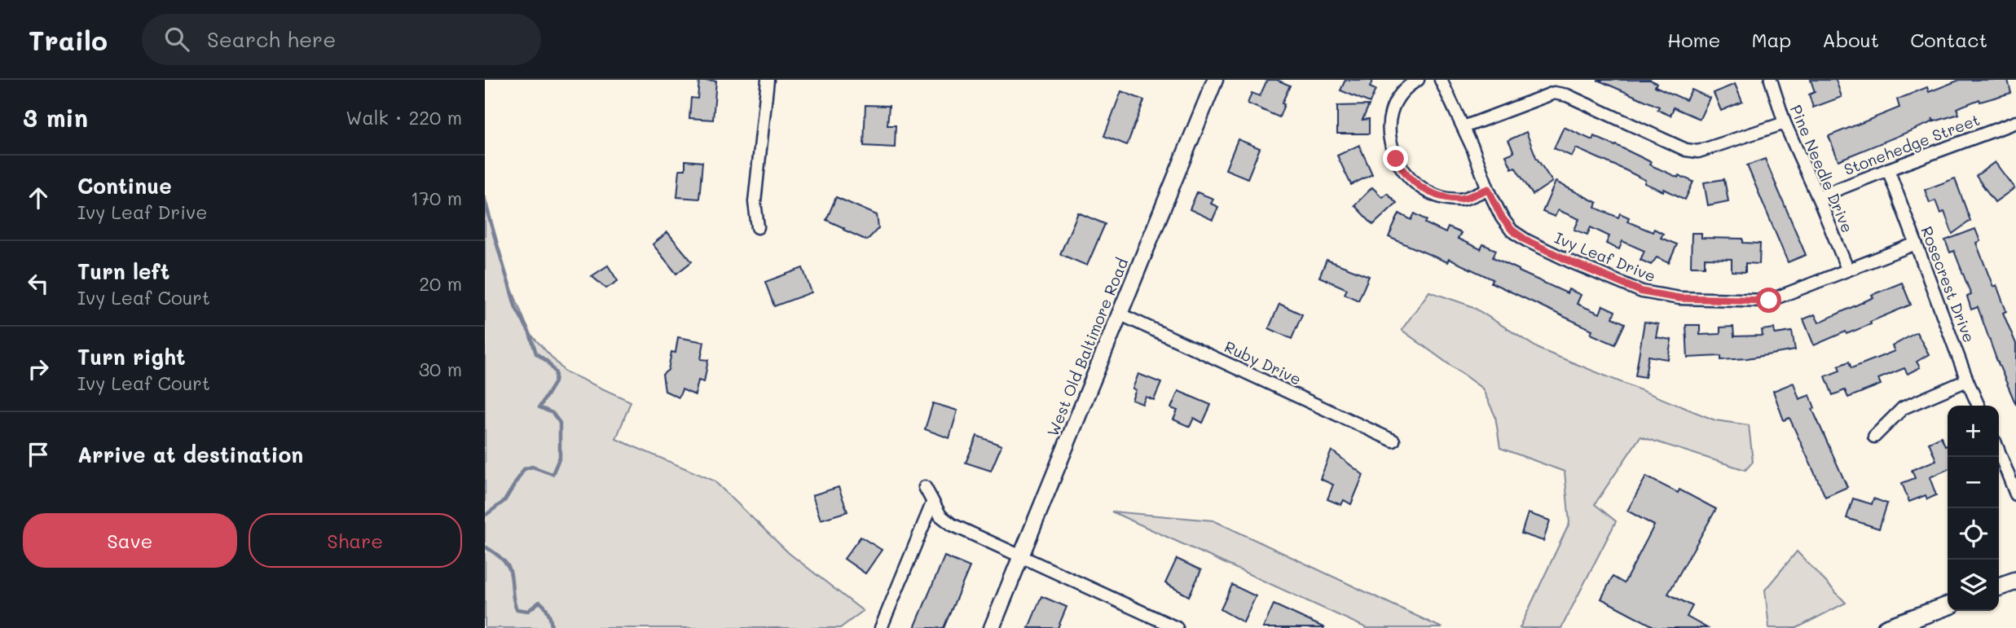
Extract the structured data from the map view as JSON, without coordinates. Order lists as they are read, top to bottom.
{
  "streets": {
    "street": [
      "Stonehedge Street",
      "Pine Needle Drive",
      "Ivy Leaf Drive",
      "Rosecrest Drive",
      "West Old Baltimore Road",
      "Ruby Drive"
    ]
  },
  "crossings": [
    ["Stonehedge Street", "Pine Needle Drive"],
    ["Stonehedge Street", "Rosecrest Drive"],
    ["Pine Needle Drive", "Ivy Leaf Drive"],
    ["Ivy Leaf Drive", "Rosecrest Drive"],
    ["West Old Baltimore Road", "Ruby Drive"]
  ],
  "page": {
    "header": "Trailo",
    "search": "Search here",
    "nav": [
      "Home",
      "Map",
      "About",
      "Contact"
    ],
    "heading": ["3 min", "Walk · 220 m"],
    "list": [
      ["Continue", "Ivy Leaf Drive", "170 m"],
      ["Turn left", "Ivy Leaf Court", "20 m"],
      ["Turn right", "Ivy Leaf Court", "30 m"],
      "Arrive at destination"
    ],
    "map_buttons": ["+", "−"],
    "buttons": ["Save", "Share"]
  }
}
